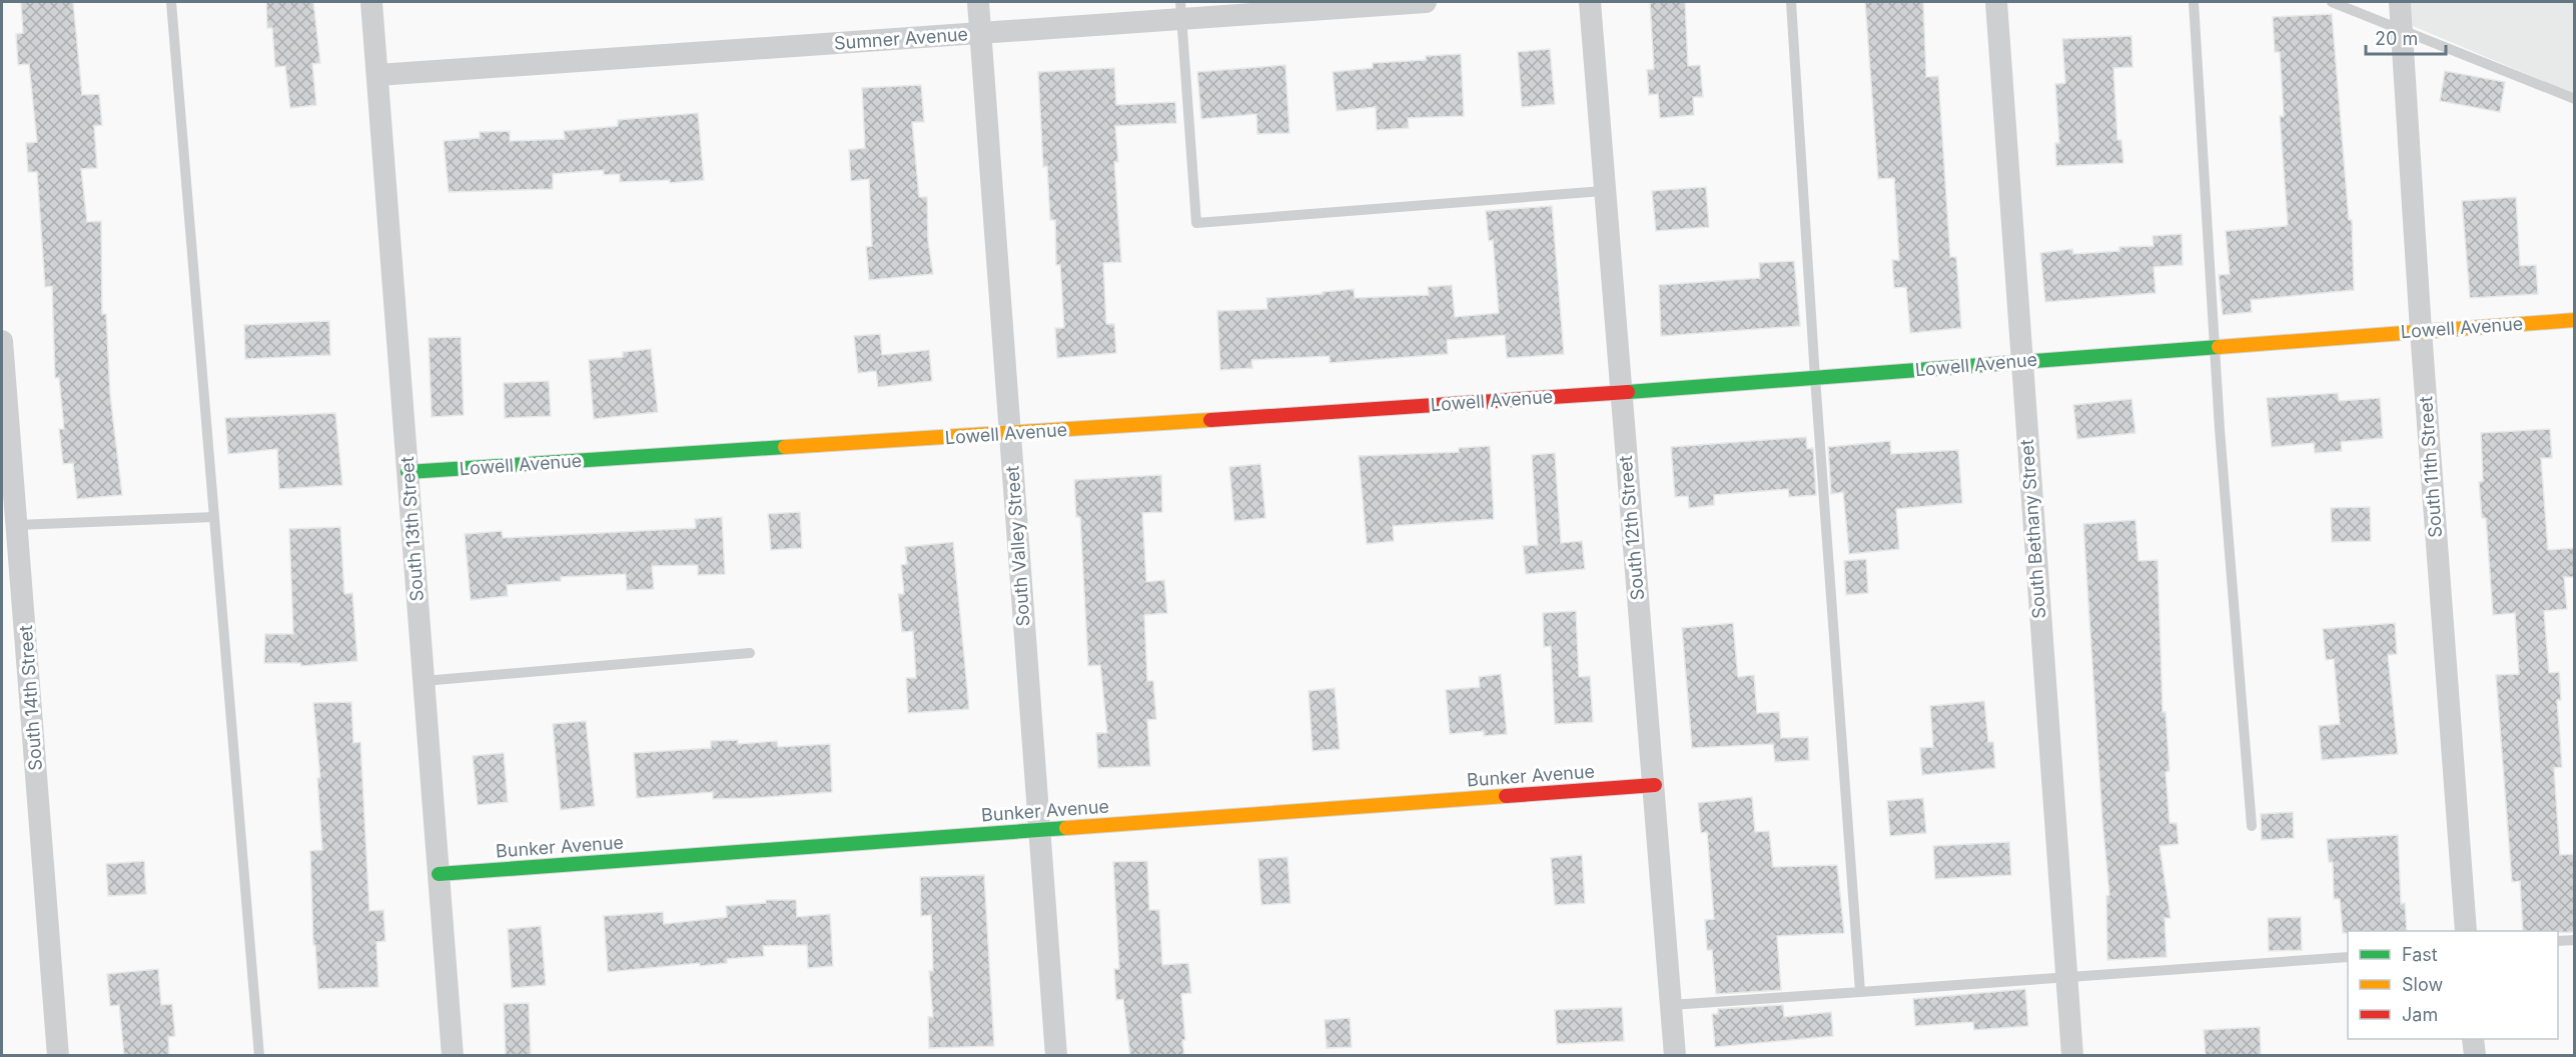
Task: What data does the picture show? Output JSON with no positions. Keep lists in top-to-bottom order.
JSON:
{
  "streets": {
    "street": [
      "Sumner Avenue",
      "Lowell Avenue",
      "South 11th Street",
      "South 12th Street",
      "South 13th Street",
      "South Bethany Street",
      "South Valley Street",
      "South 14th Street",
      "Bunker Avenue"
    ]
  },
  "crossings": [
    ["Sumner Avenue", "South 13th Street"],
    ["Sumner Avenue", "South Valley Street"],
    ["Lowell Avenue", "South 11th Street"],
    ["Lowell Avenue", "South 12th Street"],
    ["Lowell Avenue", "South 13th Street"],
    ["Lowell Avenue", "South Bethany Street"],
    ["Lowell Avenue", "South Valley Street"],
    ["South 12th Street", "Bunker Avenue"],
    ["South 13th Street", "Bunker Avenue"],
    ["South Valley Street", "Bunker Avenue"]
  ],
  "legend": ["Fast", "Slow", "Jam"],
  "scale_bar": "20 m"
}
